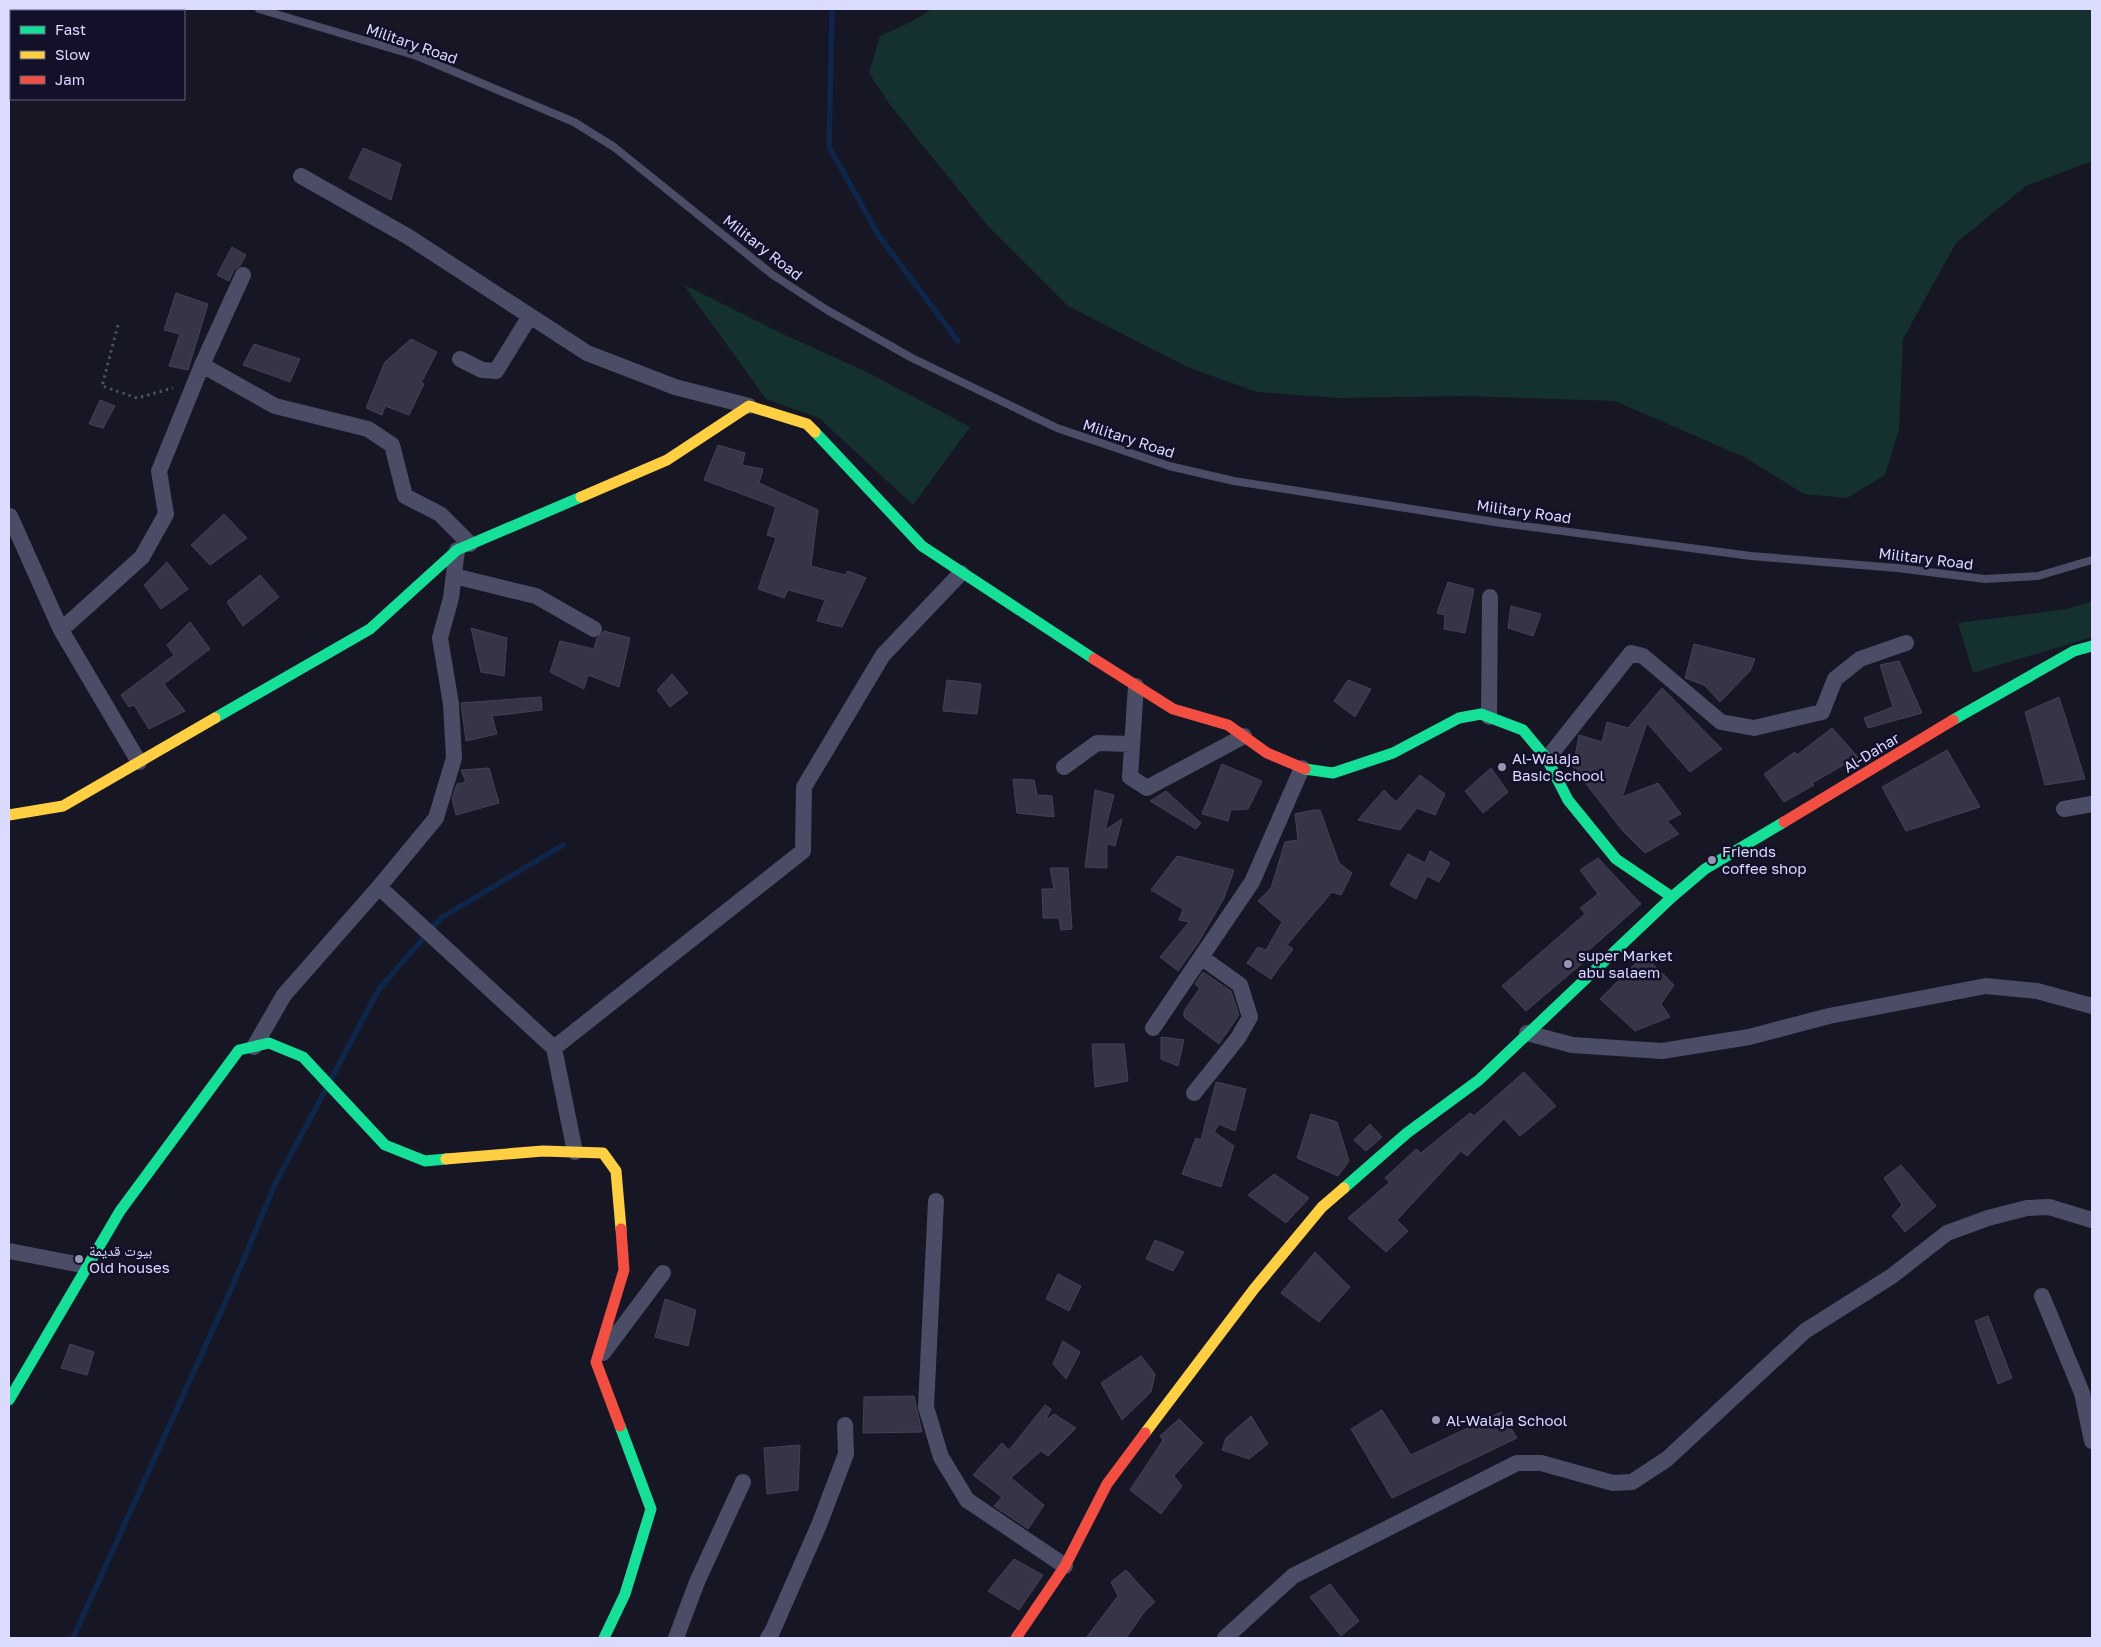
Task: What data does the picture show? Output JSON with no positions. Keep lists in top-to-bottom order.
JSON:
{
  "streets": {
    "street": ["Al-Dahar"],
    "lane": ["Military Road"]
  },
  "places": [
    "Al-Walaja Basic School",
    "Friends coffee shop",
    "super Market abu salaem",
    "بيوت قديمة Old houses",
    "Al-Walaja School"
  ],
  "legend": ["Fast", "Slow", "Jam"]
}
